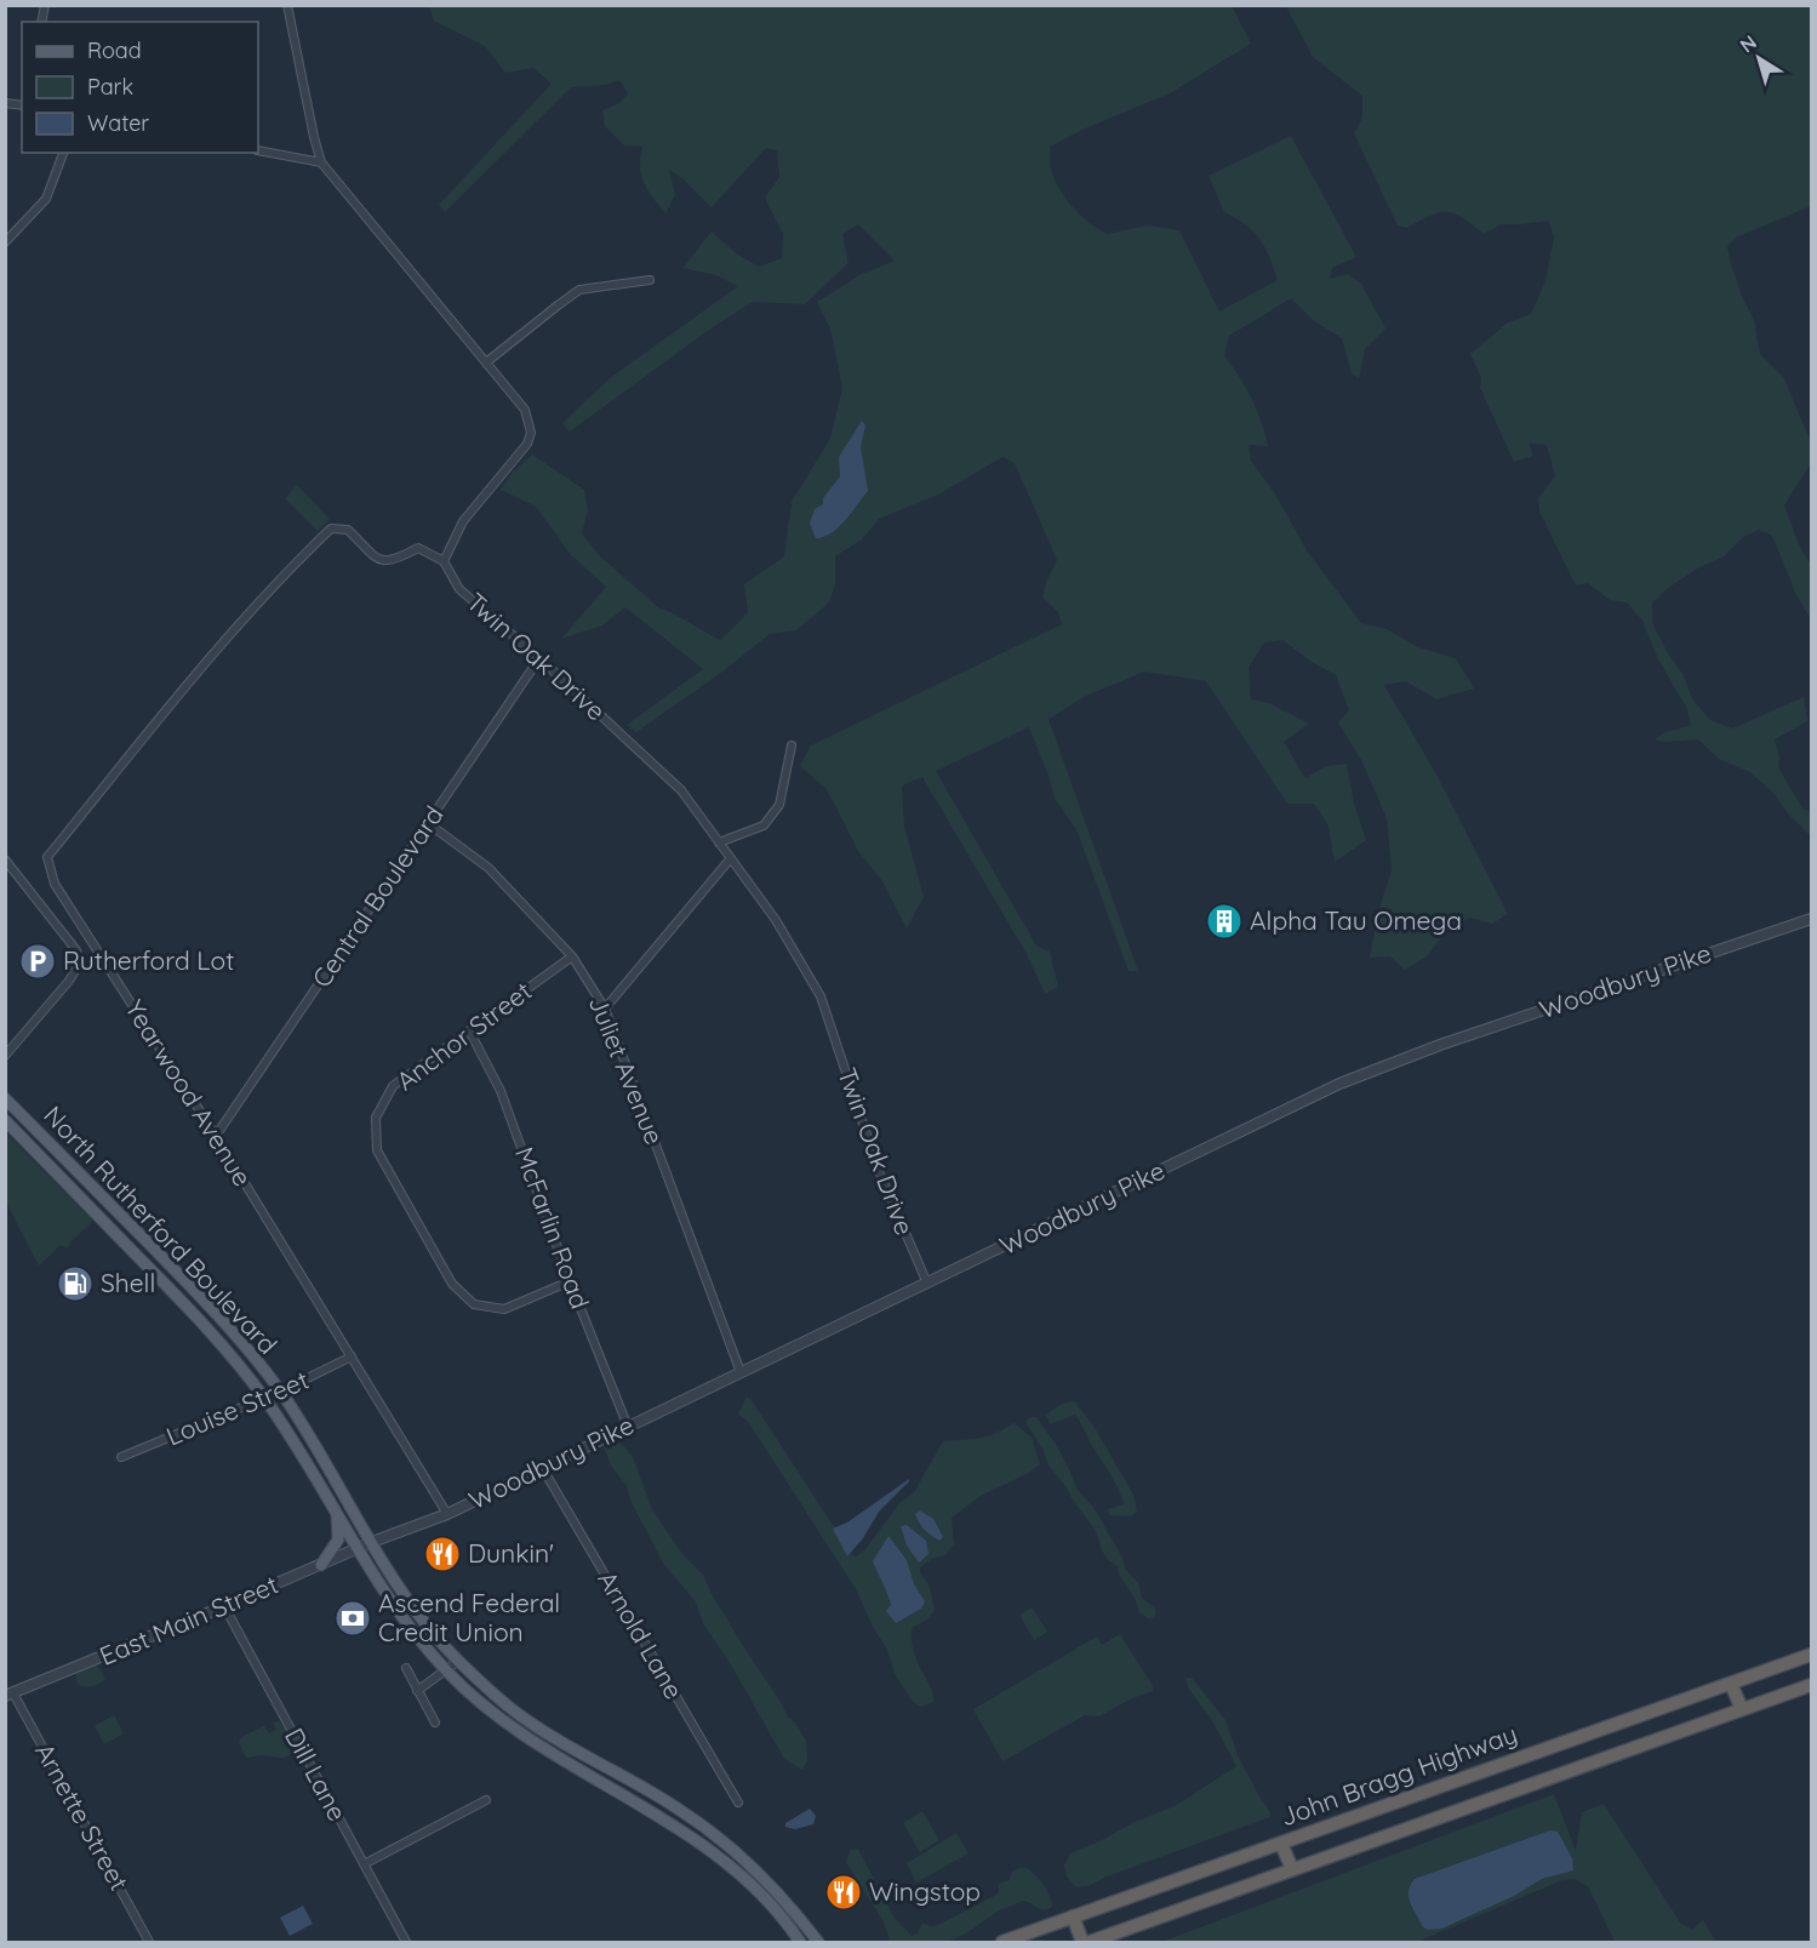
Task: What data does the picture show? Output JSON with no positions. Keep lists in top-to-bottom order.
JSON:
{
  "streets": {
    "highway": ["John Bragg Highway"],
    "main road": ["North Rutherford Boulevard"],
    "street": [
      "Twin Oak Drive",
      "Central Boulevard",
      "Woodbury Pike",
      "Anchor Street",
      "Juliet Avenue",
      "Yearwood Avenue",
      "McFarlin Road",
      "Louise Street",
      "East Main Street",
      "Arnold Lane",
      "Dill Lane",
      "Arnette Street"
    ]
  },
  "crossings": [
    ["Twin Oak Drive", "Central Boulevard"],
    ["Twin Oak Drive", "Woodbury Pike"],
    ["Twin Oak Drive", "Yearwood Avenue"],
    ["Central Boulevard", "Juliet Avenue"],
    ["Central Boulevard", "Yearwood Avenue"],
    ["Woodbury Pike", "Juliet Avenue"],
    ["Woodbury Pike", "Yearwood Avenue"],
    ["Woodbury Pike", "McFarlin Road"],
    ["Woodbury Pike", "North Rutherford Boulevard"],
    ["Woodbury Pike", "East Main Street"],
    ["Woodbury Pike", "Arnold Lane"],
    ["Anchor Street", "Juliet Avenue"],
    ["Anchor Street", "McFarlin Road"],
    ["Yearwood Avenue", "Louise Street"],
    ["North Rutherford Boulevard", "Louise Street"],
    ["North Rutherford Boulevard", "East Main Street"],
    ["East Main Street", "Dill Lane"],
    ["East Main Street", "Arnette Street"]
  ],
  "places": {
    "building": ["Alpha Tau Omega"],
    "parking": ["Rutherford Lot"],
    "fuel station": ["Shell"],
    "restaurant": ["Dunkin'", "Wingstop"],
    "bank": ["Ascend Federal Credit Union"]
  },
  "legend": ["Road", "Park", "Water"],
  "north": "top left"
}
